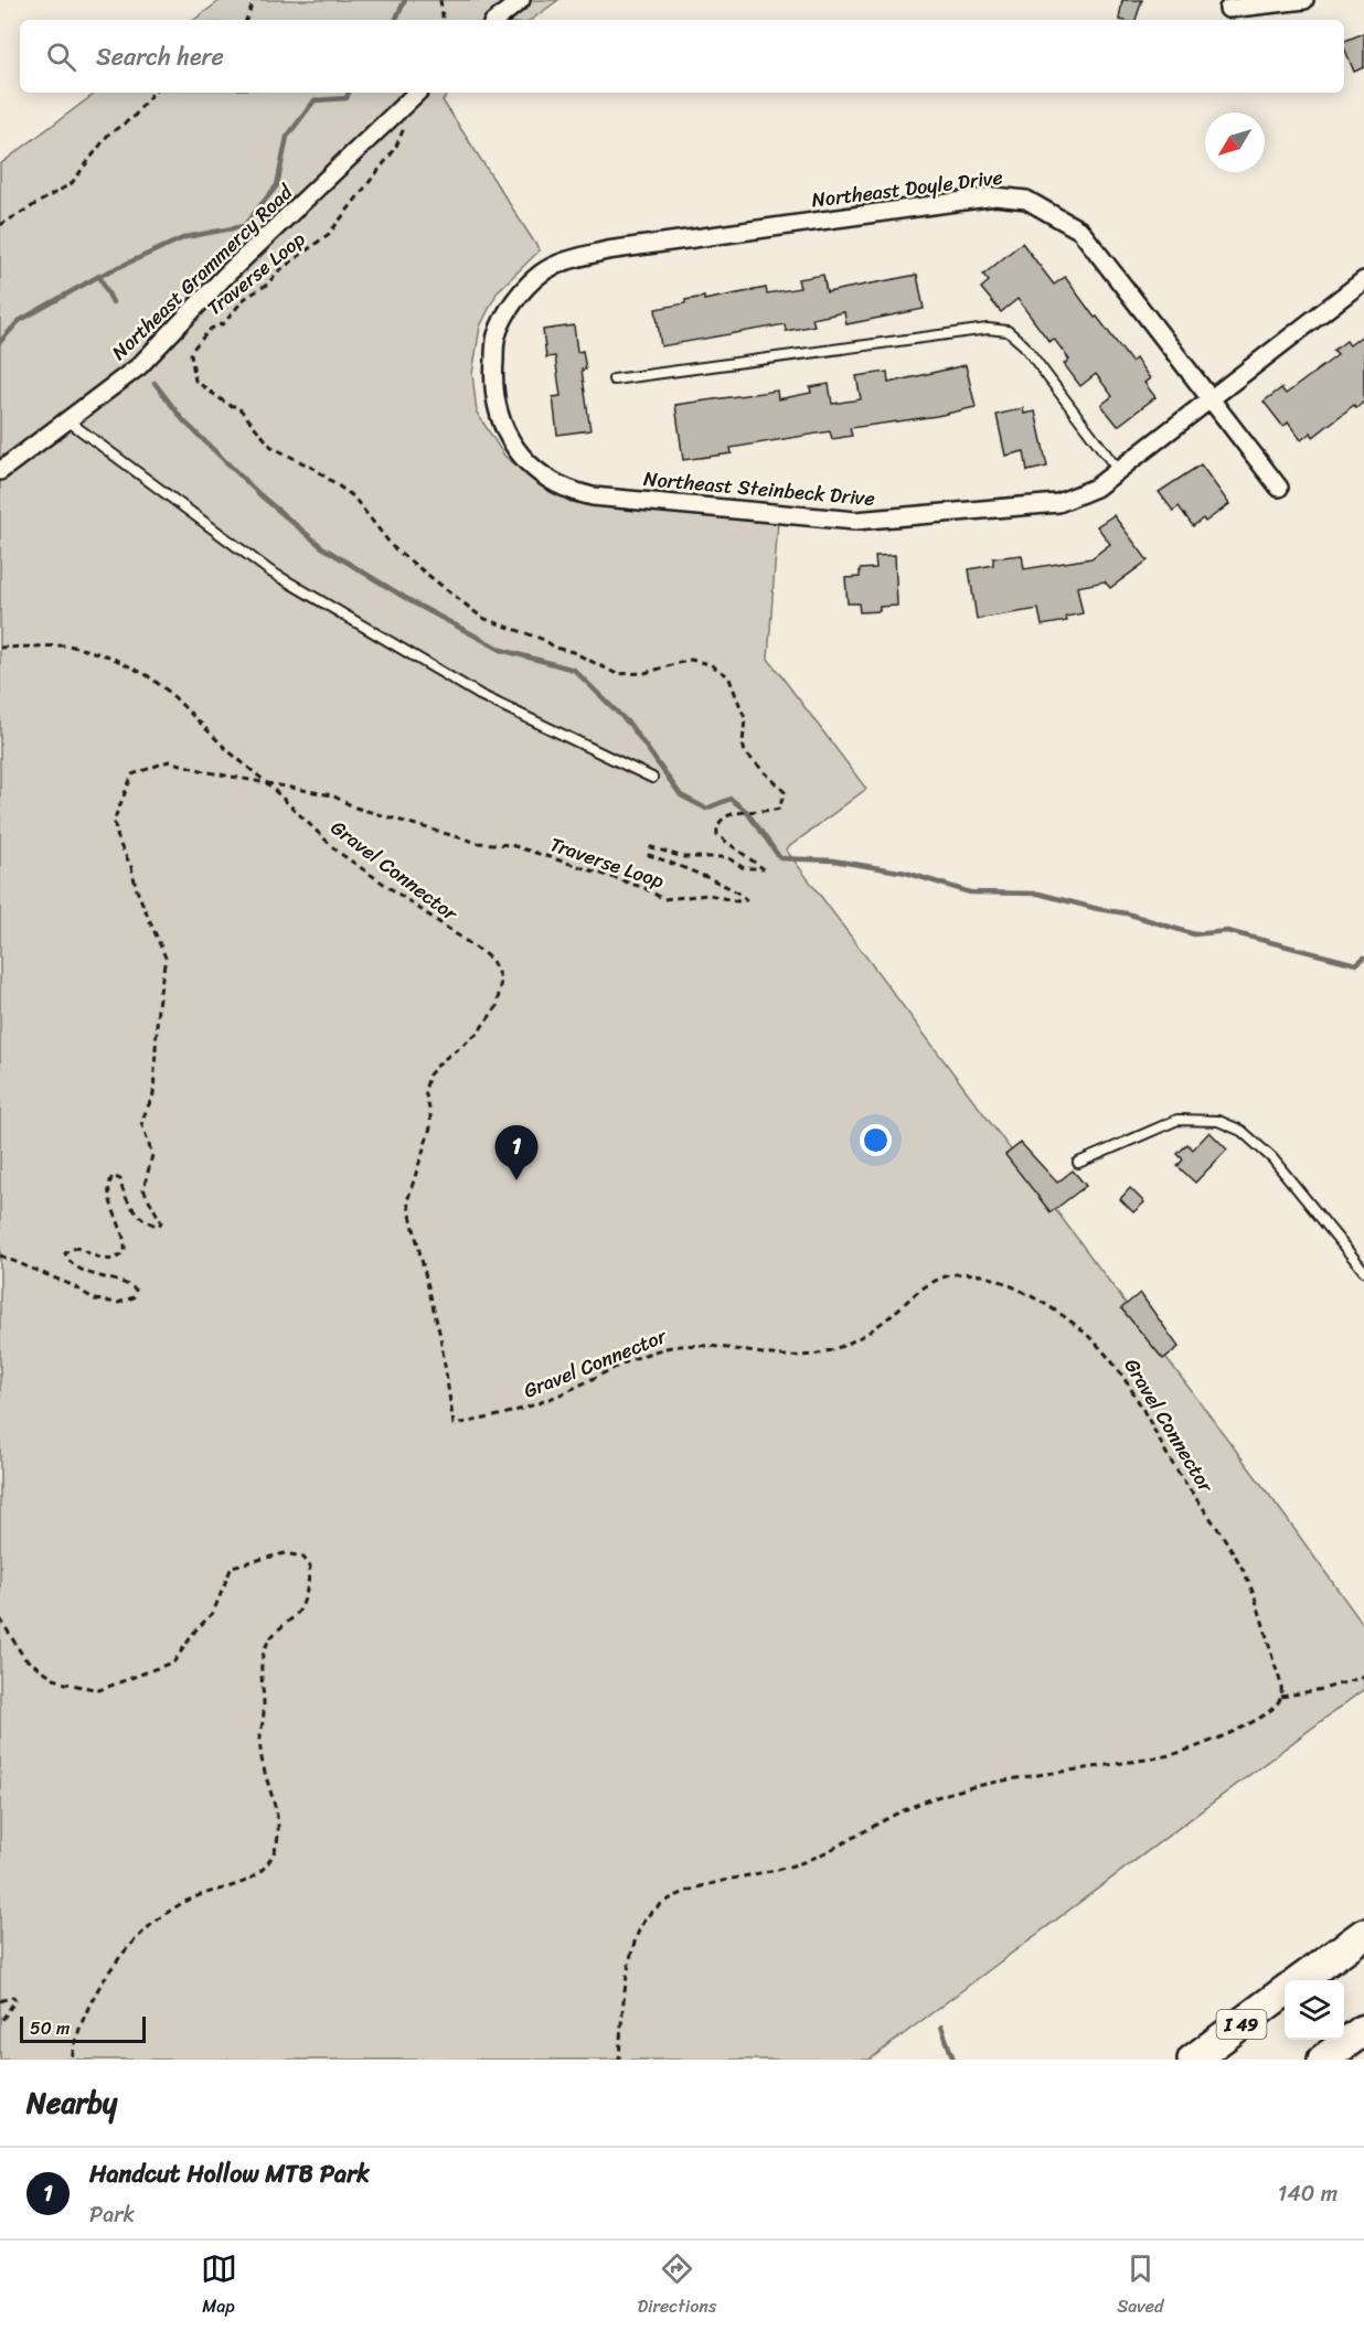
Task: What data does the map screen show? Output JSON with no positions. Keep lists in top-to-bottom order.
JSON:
{
  "streets": {
    "highway": ["I 49"],
    "street": ["Northeast Doyle Drive", "Northeast Grammercy Road", "Northeast Steinbeck Drive"],
    "path": ["Traverse Loop", "Gravel Connector"]
  },
  "crossings": [
    ["Northeast Doyle Drive", "Northeast Steinbeck Drive"],
    ["Northeast Grammercy Road", "Traverse Loop"],
    ["Traverse Loop", "Gravel Connector"]
  ],
  "scale_bar": "50 m",
  "north": "bottom left",
  "page": {
    "search": "Search here",
    "pins": "1",
    "scale": "50 m",
    "heading": "Nearby",
    "list": [
      {
        "mark": "1",
        "name": "Handcut Hollow MTB Park",
        "note": "Park",
        "value": "140 m"
      }
    ],
    "nav": ["Map", "Directions", "Saved"]
  }
}
